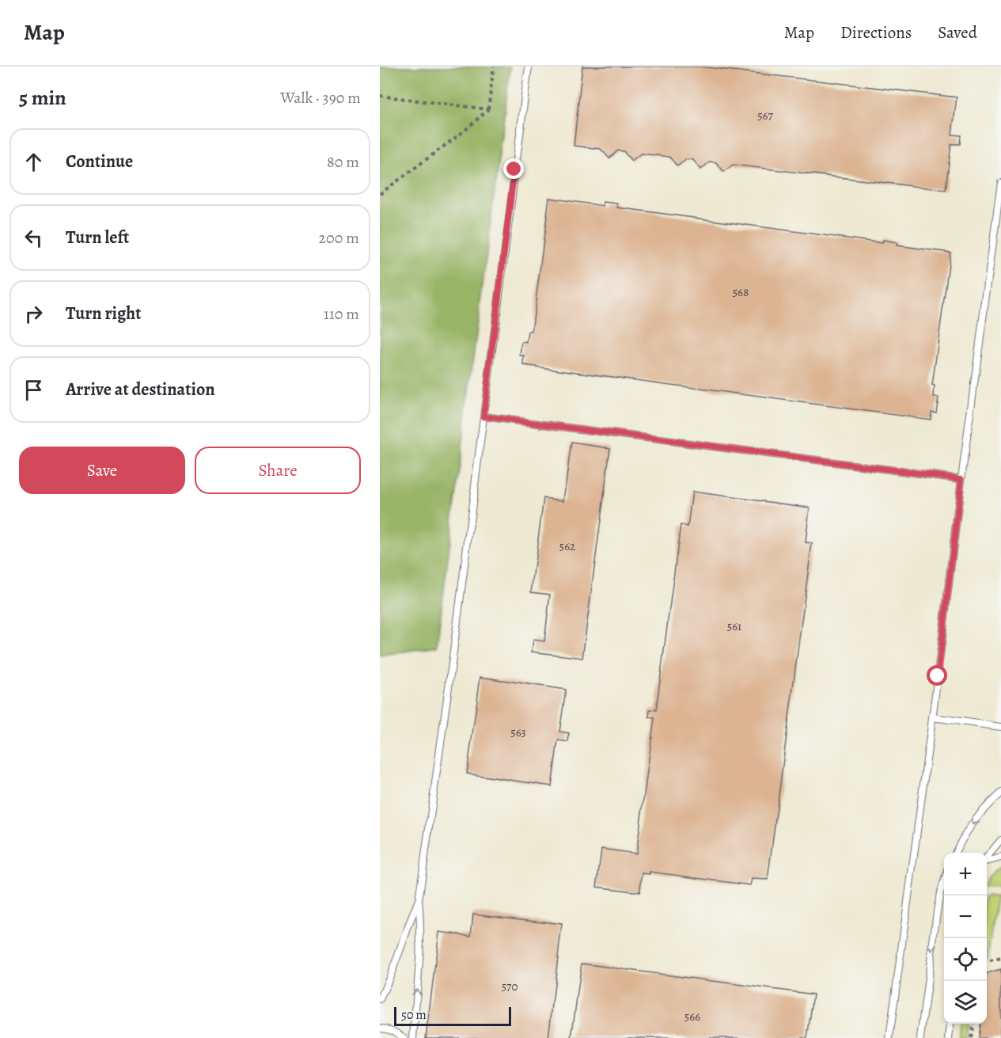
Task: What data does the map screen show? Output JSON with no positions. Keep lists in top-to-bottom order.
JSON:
{
  "house_numbers": [
    "567",
    "568",
    "562",
    "561",
    "563",
    "570",
    "566"
  ],
  "scale_bar": "50 m",
  "page": {
    "header": "Map",
    "nav": ["Map", "Directions", "Saved"],
    "heading": ["5 min", "Walk · 390 m"],
    "list": [
      ["Continue", "80 m"],
      ["Turn left", "200 m"],
      ["Turn right", "110 m"],
      "Arrive at destination"
    ],
    "buttons": ["Save", "Share"],
    "map_buttons": ["+", "−"],
    "scale": "50 m"
  }
}
